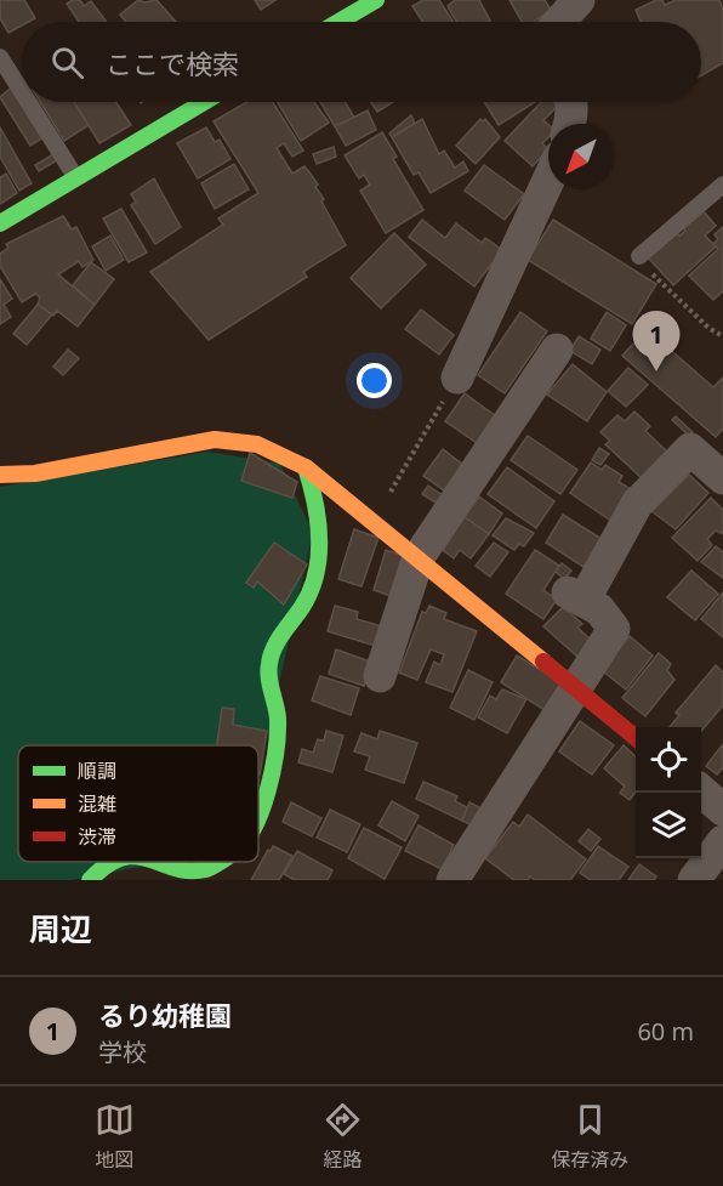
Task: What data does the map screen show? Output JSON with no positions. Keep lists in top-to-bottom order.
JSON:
{
  "legend": ["順調", "混雑", "渋滞"],
  "north": "bottom left",
  "page": {
    "search": "ここで検索",
    "pins": "1",
    "heading": "周辺",
    "list": [
      {
        "mark": "1",
        "name": "るり幼稚園",
        "note": "学校",
        "value": "60 m"
      }
    ],
    "nav": ["地図", "経路", "保存済み"]
  }
}
